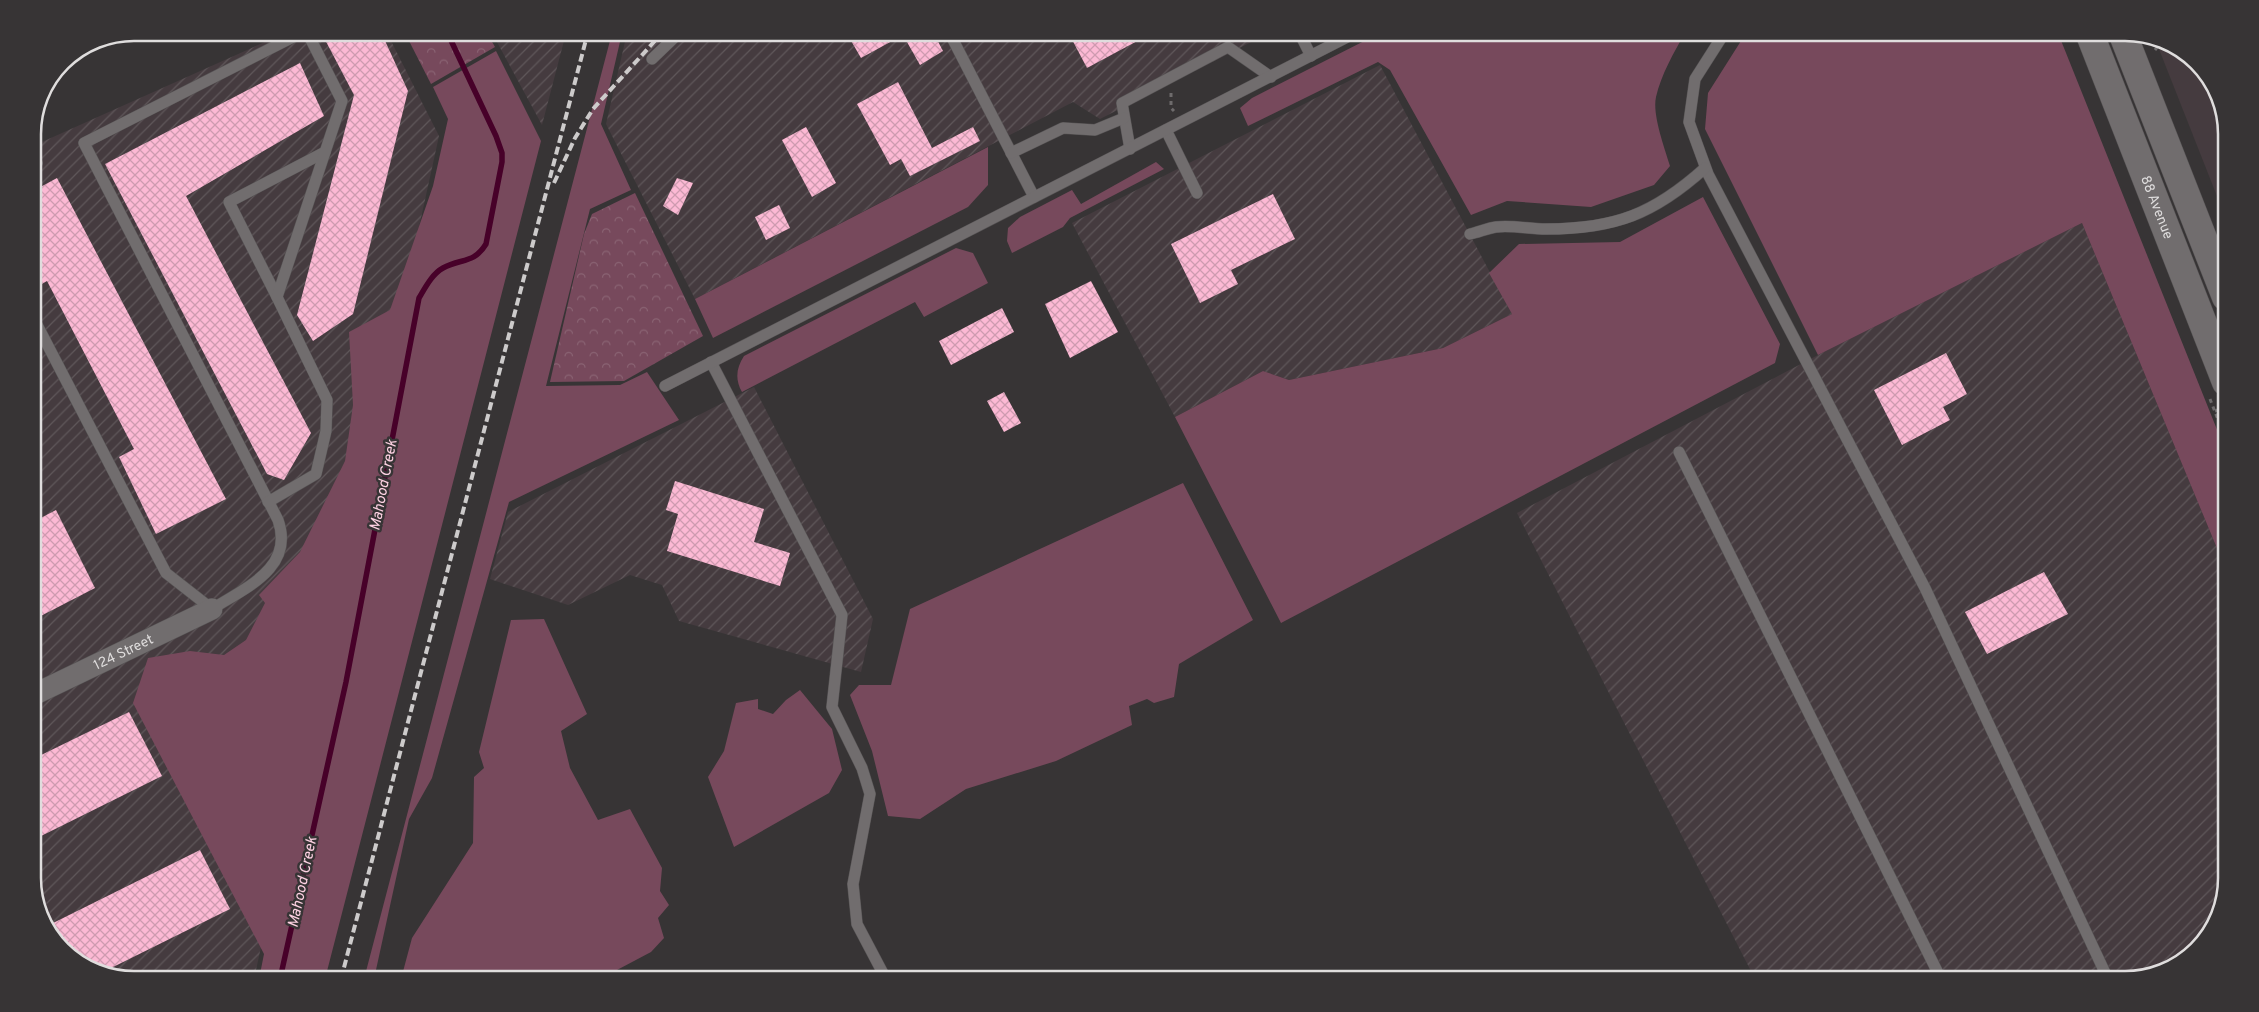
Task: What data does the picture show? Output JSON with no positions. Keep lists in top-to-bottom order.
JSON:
{
  "streets": {
    "main road": ["88 Avenue"],
    "street": ["124 Street"]
  },
  "water": ["Mahood Creek"]
}
